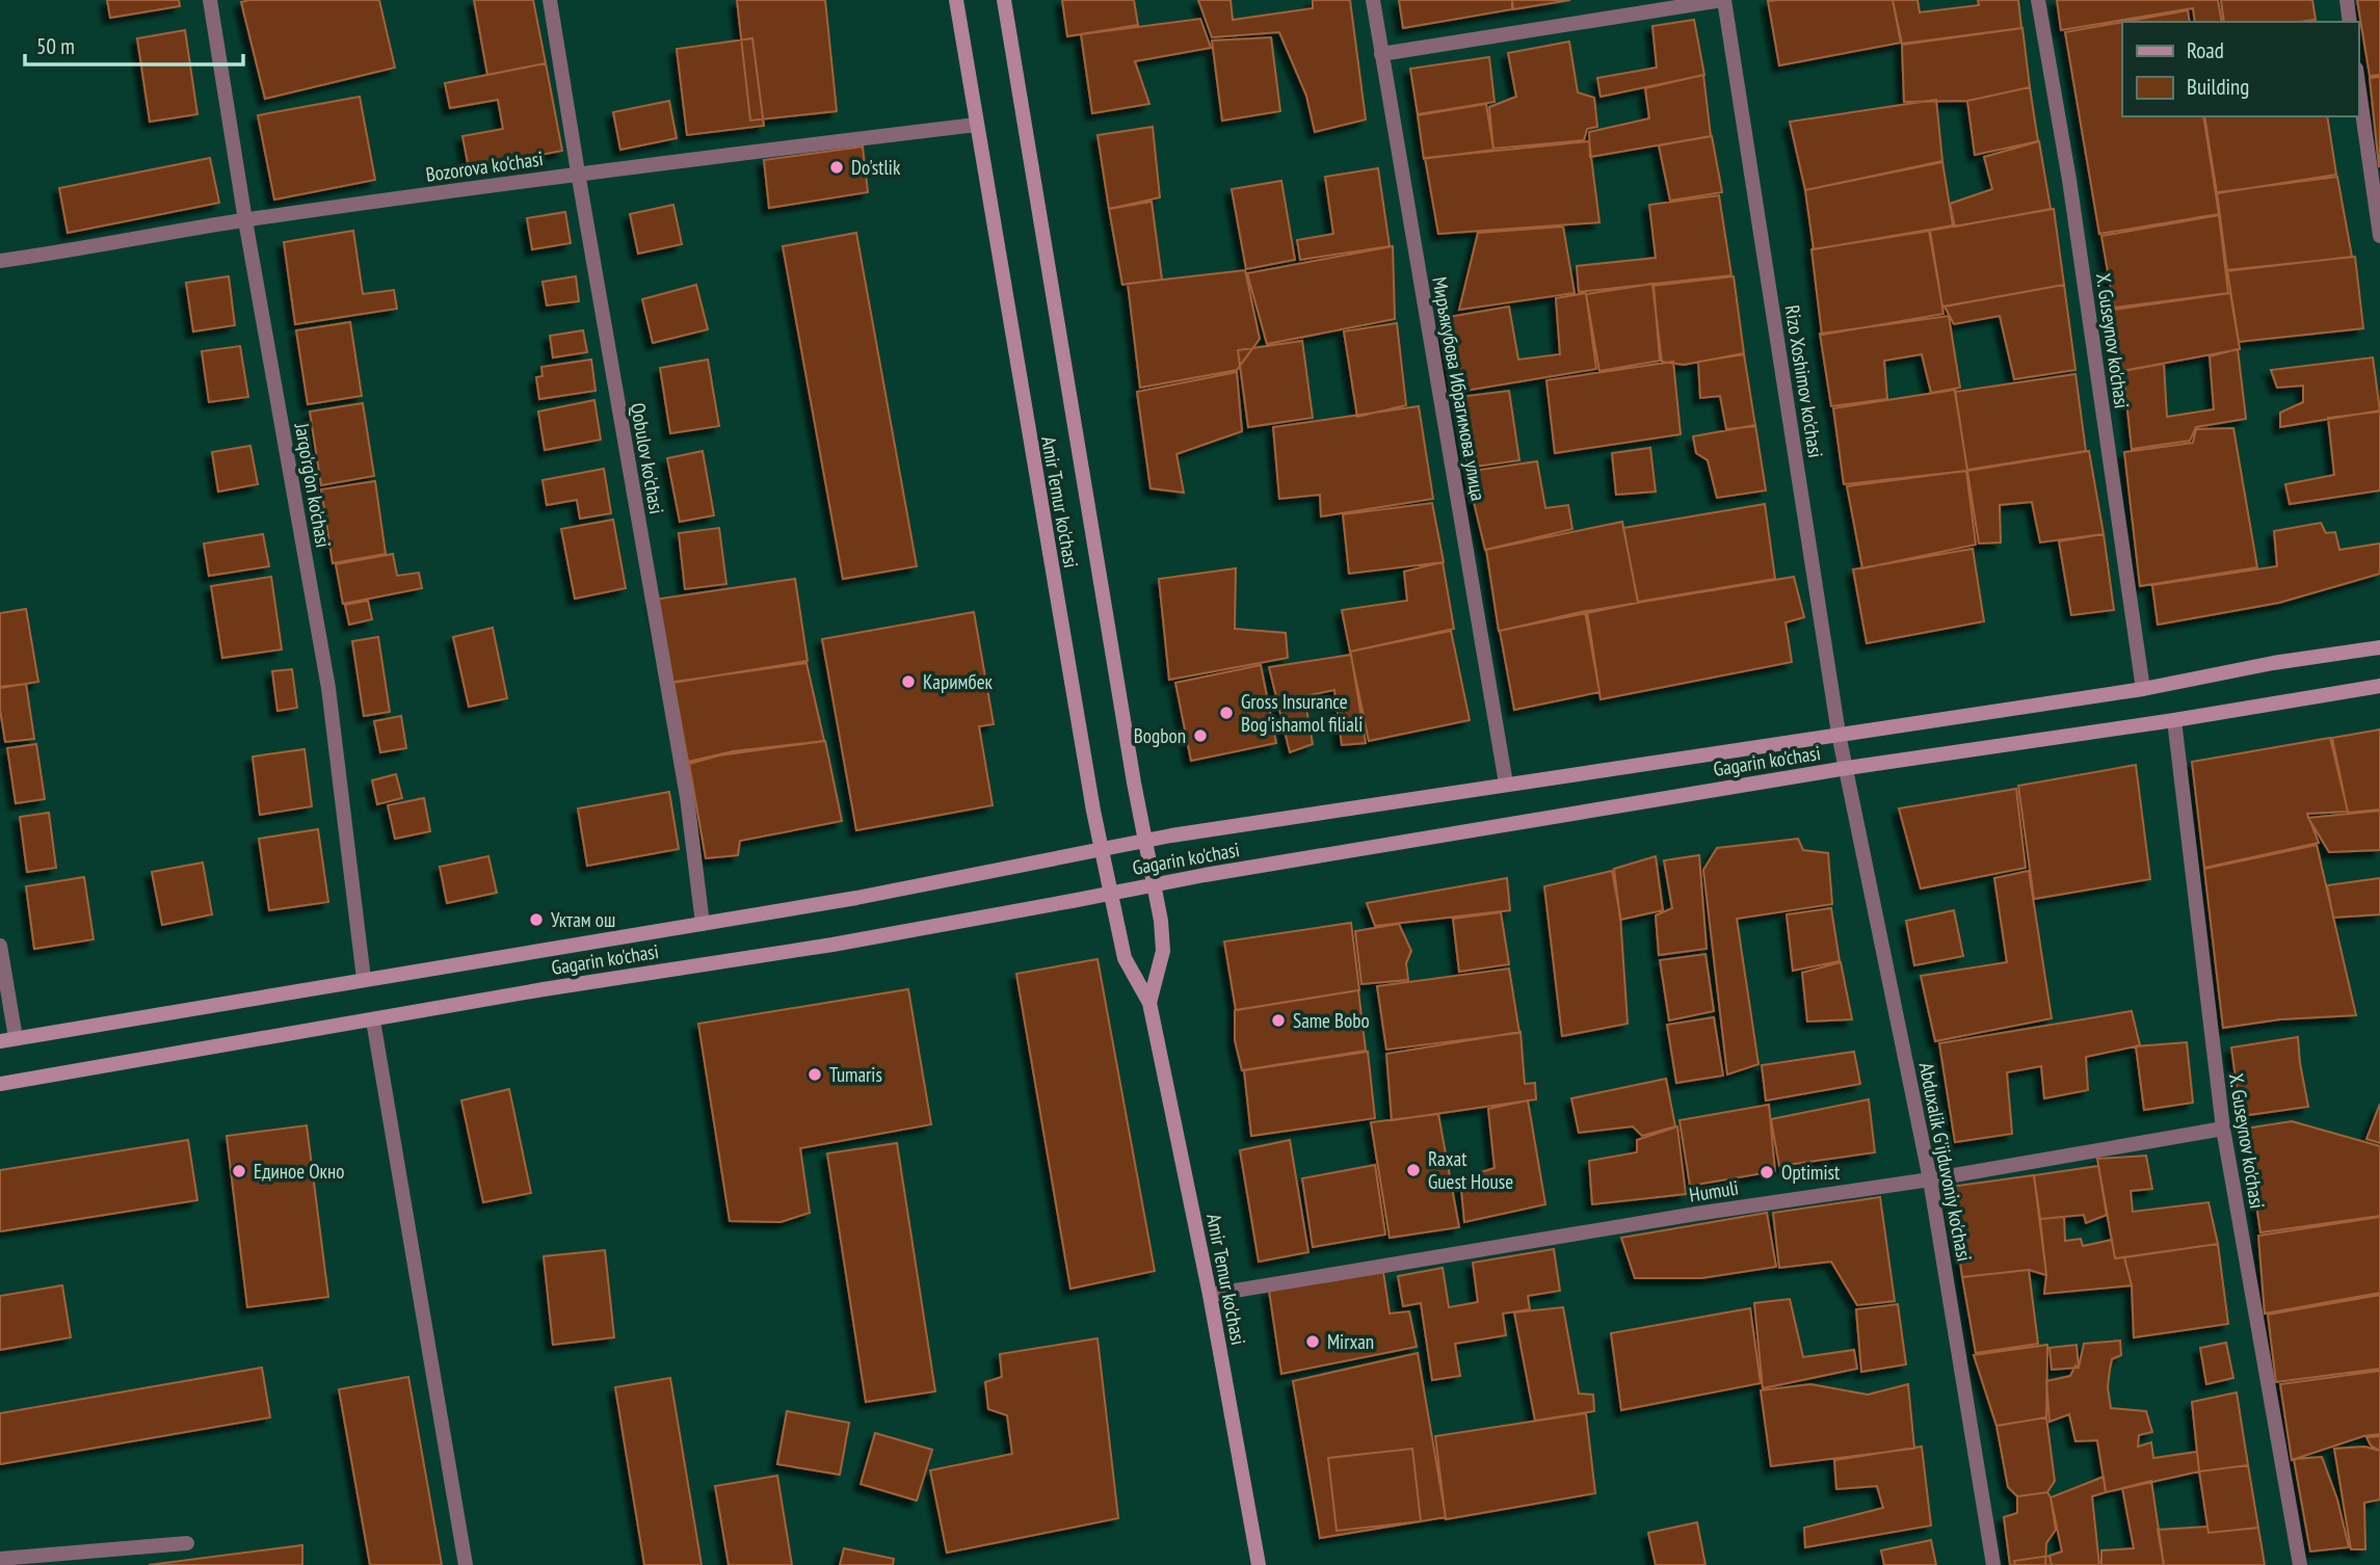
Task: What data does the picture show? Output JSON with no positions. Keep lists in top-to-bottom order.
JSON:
{
  "streets": {
    "main road": ["Amir Temur ko'chasi", "Gagarin ko'chasi"],
    "street": [
      "Bozorova ko'chasi",
      "X. Guseynov ko'chasi",
      "Rizo Xoshimov ko'chasi",
      "Миръякубова Ибрагимова улица",
      "Qobulov ko'chasi",
      "Jarqo'rg'on ko'chasi",
      "Abduxalik G'ijduvoniy ko'chasi",
      "Humuli"
    ]
  },
  "crossings": [
    ["Bozorova ko'chasi", "Qobulov ko'chasi"],
    ["Bozorova ko'chasi", "Jarqo'rg'on ko'chasi"],
    ["Bozorova ko'chasi", "Amir Temur ko'chasi"],
    ["X. Guseynov ko'chasi", "Gagarin ko'chasi"],
    ["X. Guseynov ko'chasi", "Humuli"],
    ["Rizo Xoshimov ko'chasi", "Gagarin ko'chasi"],
    ["Rizo Xoshimov ko'chasi", "Abduxalik G'ijduvoniy ko'chasi"],
    ["Миръякубова Ибрагимова улица", "Gagarin ko'chasi"],
    ["Qobulov ko'chasi", "Gagarin ko'chasi"],
    ["Jarqo'rg'on ko'chasi", "Gagarin ko'chasi"],
    ["Amir Temur ko'chasi", "Gagarin ko'chasi"],
    ["Amir Temur ko'chasi", "Humuli"],
    ["Gagarin ko'chasi", "Abduxalik G'ijduvoniy ko'chasi"],
    ["Abduxalik G'ijduvoniy ko'chasi", "Humuli"]
  ],
  "places": [
    "Do'stlik",
    "Каримбек",
    "Gross Insurance Bog'ishamol filiali",
    "Bogbon",
    "Уктам ош",
    "Same Bobo",
    "Tumaris",
    "Raxat Guest House",
    "Единое Окно",
    "Optimist",
    "Mirxan"
  ],
  "legend": ["Road", "Building"],
  "scale_bar": "50 m"
}
